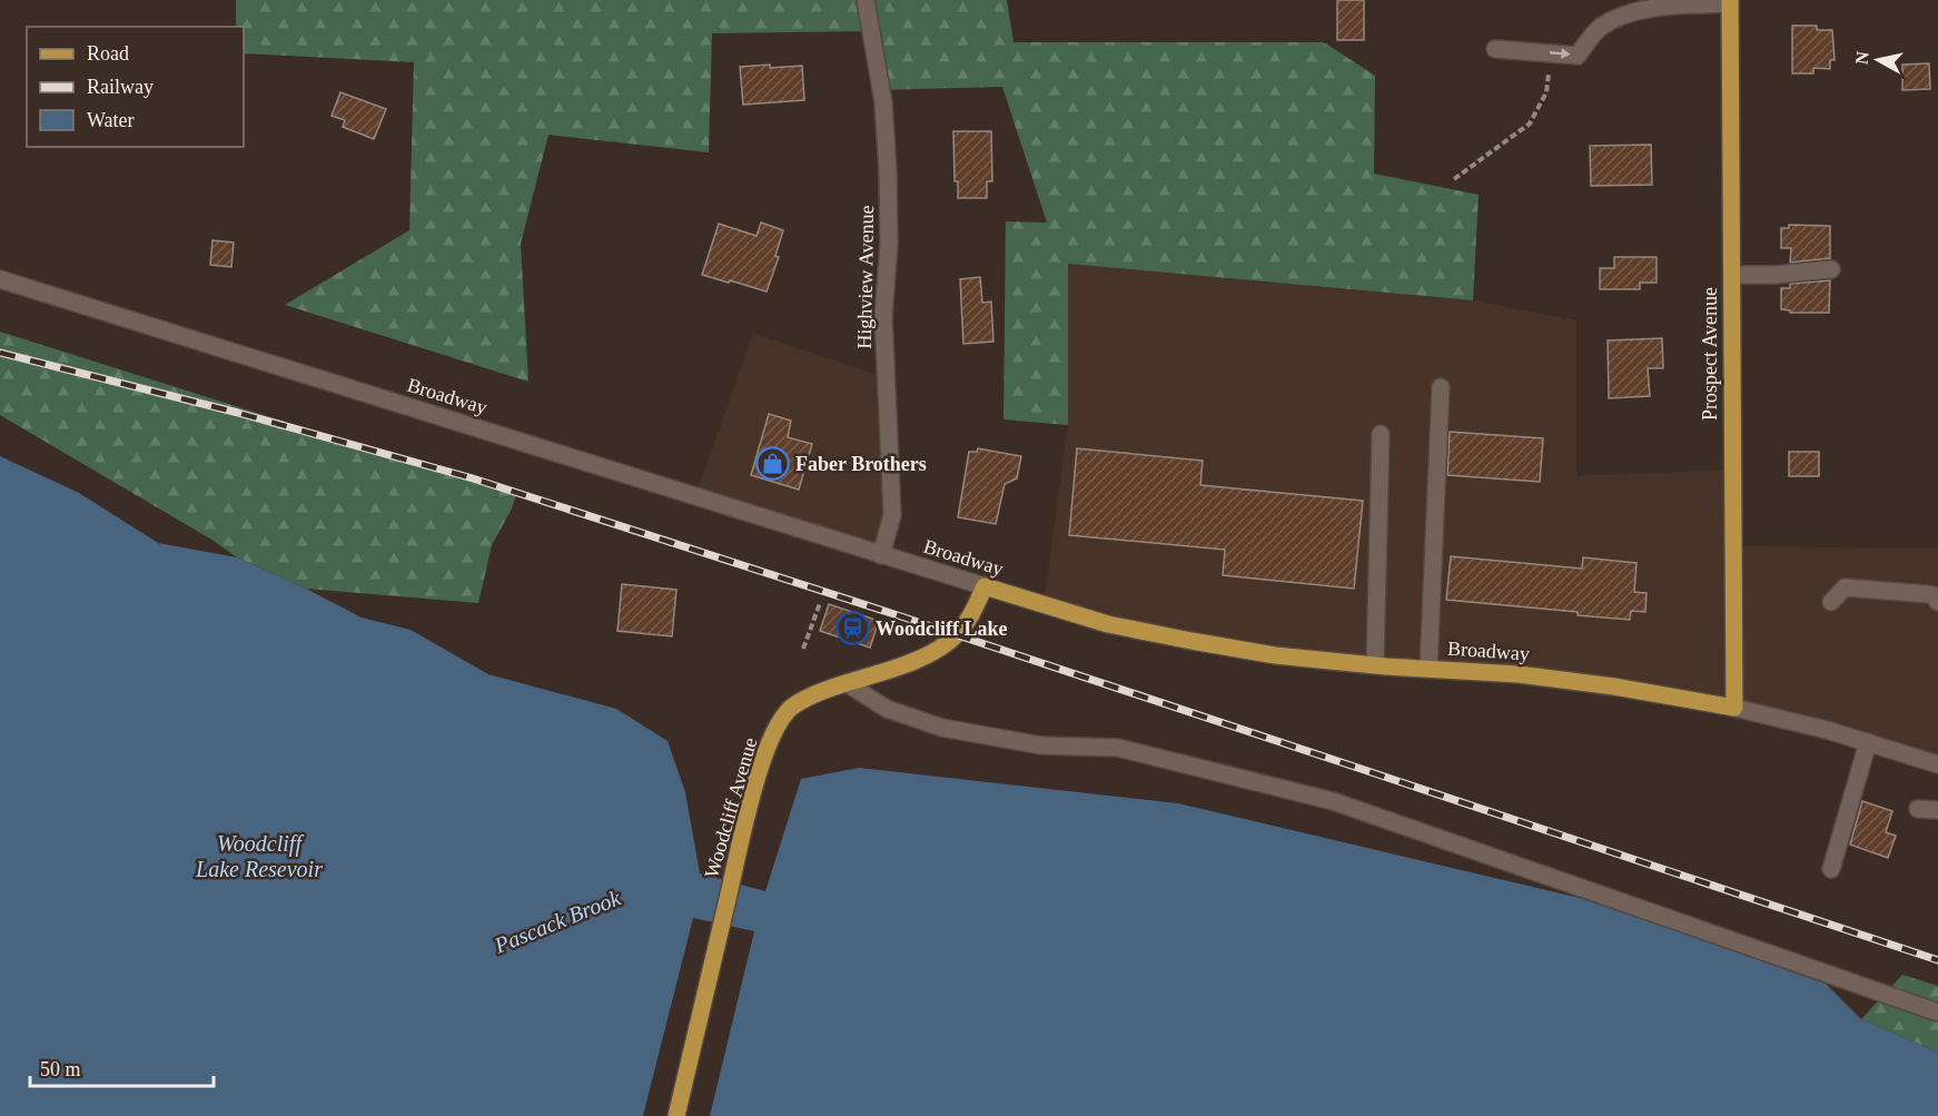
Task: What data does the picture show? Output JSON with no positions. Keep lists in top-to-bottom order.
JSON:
{
  "streets": {
    "main road": ["Prospect Avenue", "Broadway", "Woodcliff Avenue"],
    "street": ["Highview Avenue"]
  },
  "crossings": [
    ["Highview Avenue", "Broadway"],
    ["Prospect Avenue", "Broadway"],
    ["Broadway", "Woodcliff Avenue"]
  ],
  "water": ["Woodcliff Lake Resevoir", "Pascack Brook"],
  "places": {
    "shop": ["Faber Brothers"],
    "station": ["Woodcliff Lake"]
  },
  "legend": ["Road", "Railway", "Water"],
  "scale_bar": "50 m",
  "north": "left"
}
